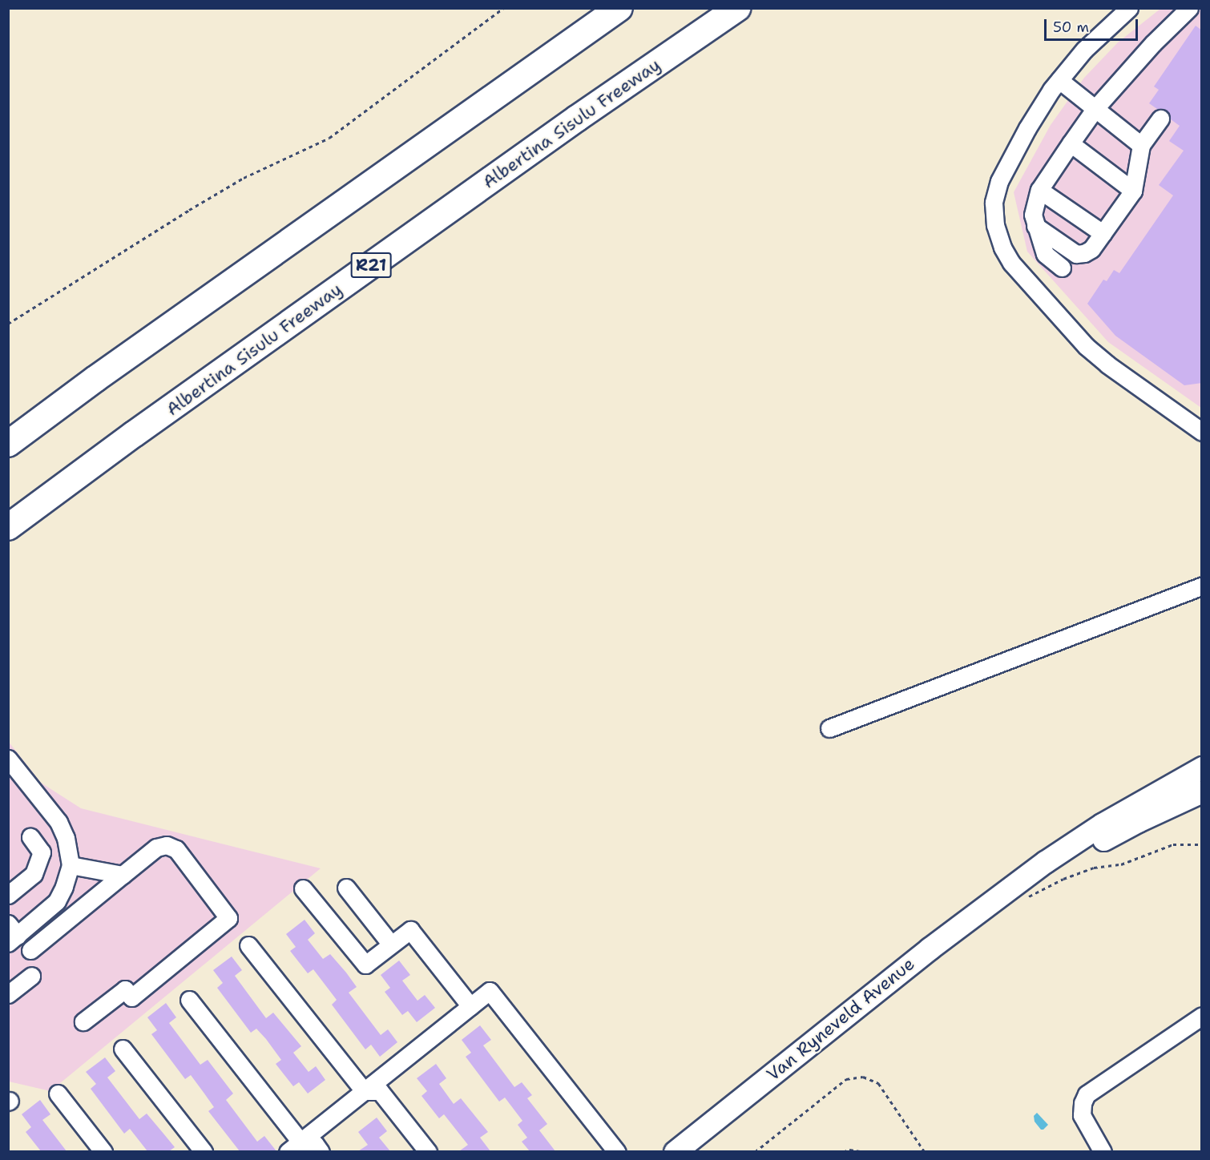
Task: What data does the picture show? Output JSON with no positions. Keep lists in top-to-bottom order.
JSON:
{
  "streets": {
    "highway": ["Albertina Sisulu Freeway", "R21"],
    "main road": ["Van Ryneveld Avenue"]
  },
  "scale_bar": "50 m"
}
